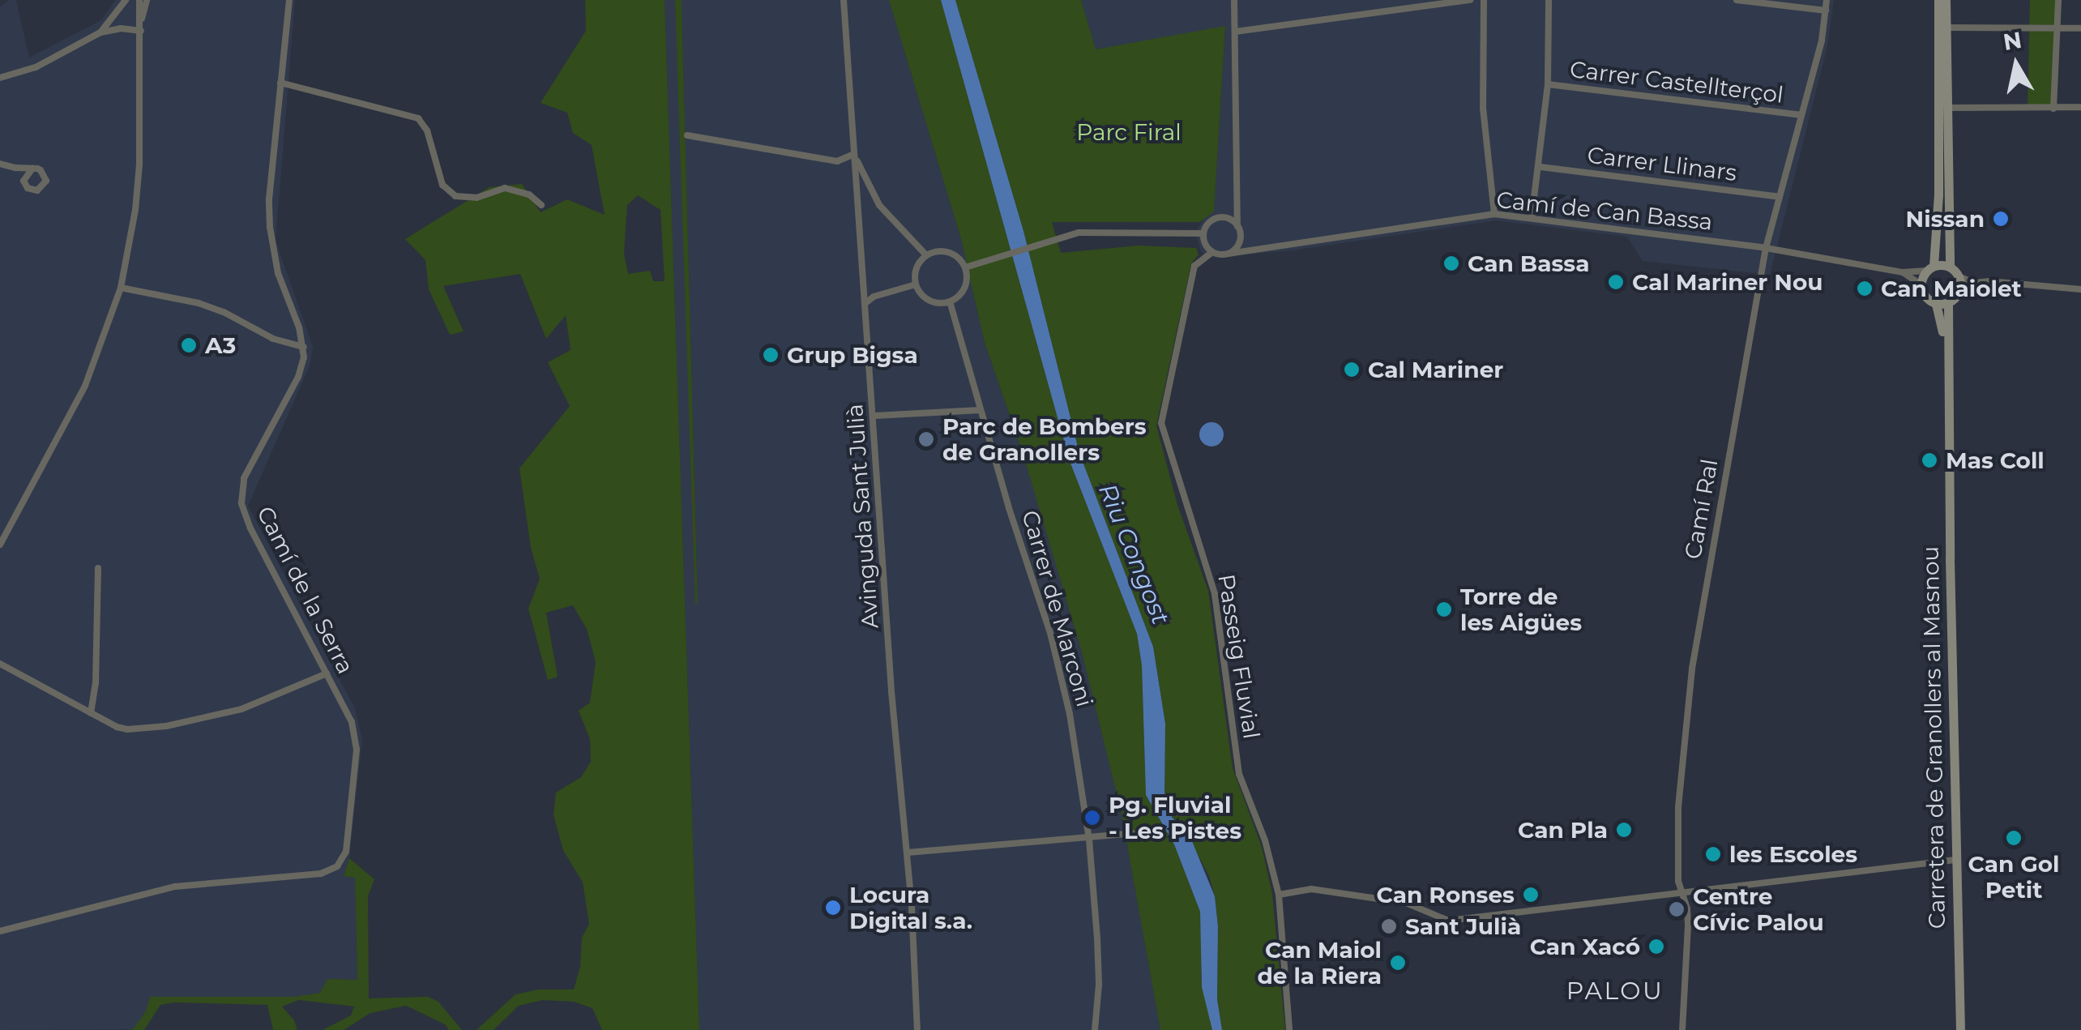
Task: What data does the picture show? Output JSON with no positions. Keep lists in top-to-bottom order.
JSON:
{
  "streets": {
    "main road": ["Carretera de Granollers al Masnou"],
    "street": [
      "Carrer Castellterçol",
      "Carrer Llinars",
      "Camí de Can Bassa",
      "Camí Ral",
      "Avinguda Sant Julià",
      "Camí de la Serra",
      "Carrer de Marconi",
      "Passeig Fluvial"
    ]
  },
  "crossings": [
    ["Carrer Castellterçol", "Camí Ral"],
    ["Carrer Llinars", "Camí Ral"],
    ["Camí de Can Bassa", "Camí Ral"],
    ["Camí de Can Bassa", "Passeig Fluvial"],
    ["Camí de Can Bassa", "Carretera de Granollers al Masnou"]
  ],
  "districts": ["PALOU"],
  "water": ["Riu Congost"],
  "parks": ["Parc Firal"],
  "places": [
    "Nissan",
    "Can Bassa",
    "Cal Mariner Nou",
    "Can Maiolet",
    "A3",
    "Grup Bigsa",
    "Cal Mariner",
    "Parc de Bombers de Granollers",
    "Mas Coll",
    "Torre de les Aigües",
    "Pg. Fluvial - Les Pistes",
    "Can Pla",
    "Can Gol Petit",
    "les Escoles",
    "Can Ronses",
    "Locura Digital s.a.",
    "Centre Cívic Palou",
    "Sant Julià",
    "Can Xacó",
    "Can Maiol de la Riera"
  ],
  "north": "top"
}
